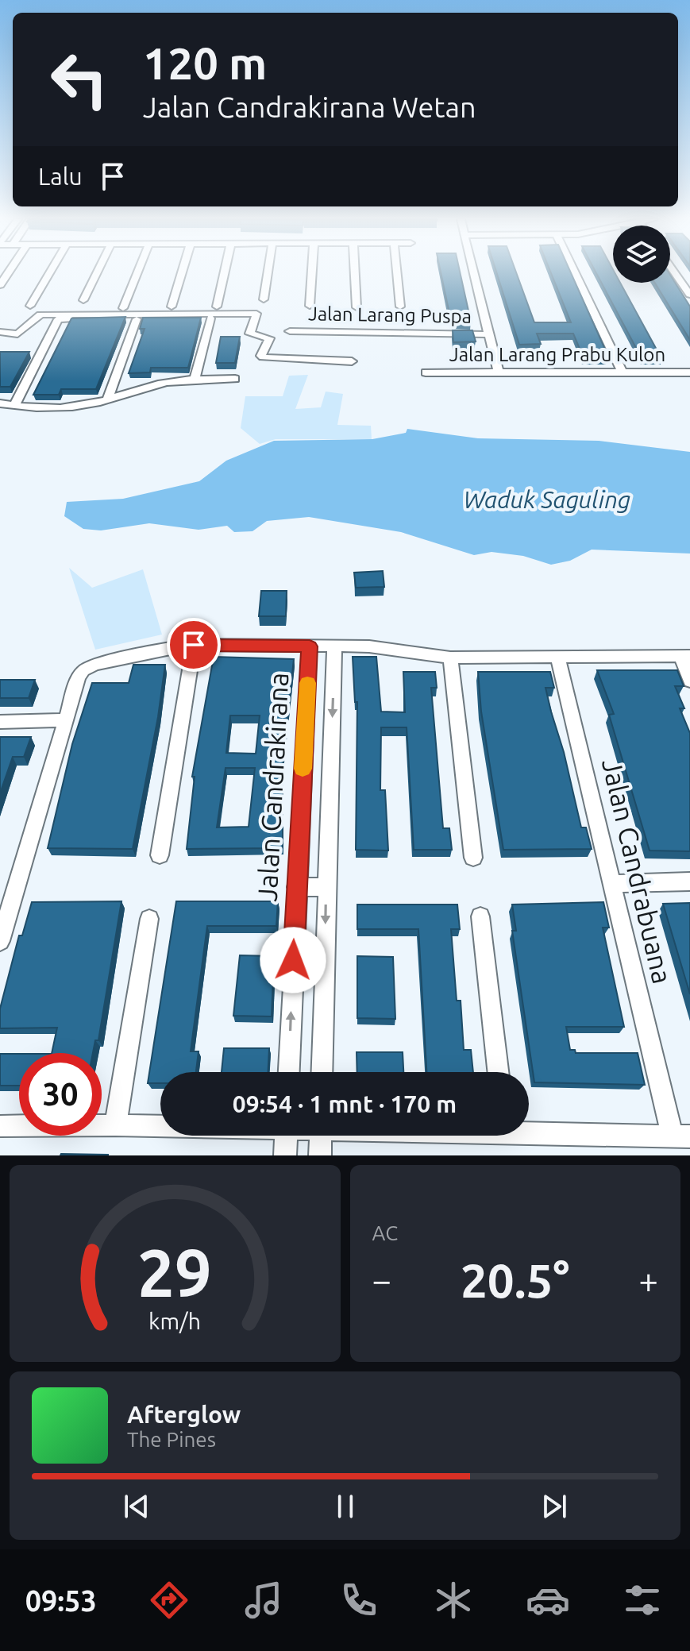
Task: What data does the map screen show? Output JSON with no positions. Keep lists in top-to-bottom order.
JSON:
{
  "streets": {
    "street": [
      "Jalan Larang Puspa",
      "Jalan Larang Prabu Kulon",
      "Jalan Candrakirana",
      "Jalan Candrabuana"
    ]
  },
  "water": ["Waduk Saguling"],
  "page": {
    "turn": ["120 m", "Jalan Candrakirana Wetan"],
    "then": "Lalu",
    "limit": "30",
    "trip": "09:54 · 1 mnt · 170 m",
    "tile": "AC",
    "heat": ["−", "20.5°", "+"],
    "song": ["Afterglow", "The Pines"],
    "tabs": "09:53",
    "gauge": ["29", "km/h"]
  }
}
